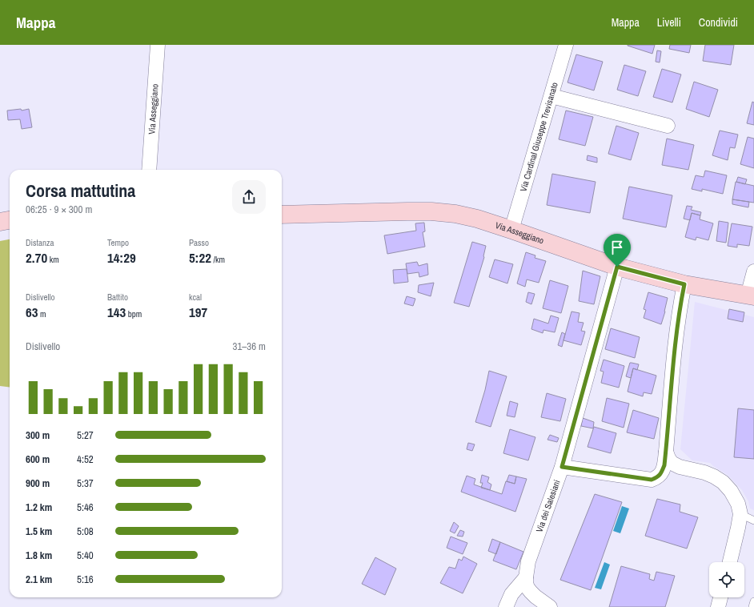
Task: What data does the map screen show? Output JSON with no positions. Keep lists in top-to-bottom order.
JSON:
{
  "streets": {
    "street": ["Via Asseggiano", "Via Cardinal Giuseppe Trevisanato", "Via dei Salesiani"]
  },
  "crossings": [
    ["Via Asseggiano", "Via Cardinal Giuseppe Trevisanato"],
    ["Via Asseggiano", "Via dei Salesiani"]
  ],
  "page": {
    "header": "Mappa",
    "nav": ["Mappa", "Livelli", "Condividi"],
    "heading": ["Corsa mattutina", "06:25 · 9 × 300 m"],
    "stats": [
      ["Distanza", "2.70 km"],
      ["Tempo", "14:29"],
      ["Passo", "5:22 /km"],
      ["Dislivello", "63 m"],
      ["Battito", "143 bpm"],
      ["kcal", "197"]
    ],
    "chart": ["Dislivello", "31–36 m"],
    "list": [
      {
        "name": "300 m",
        "note": "5:27"
      },
      {
        "name": "600 m",
        "note": "4:52"
      },
      {
        "name": "900 m",
        "note": "5:37"
      },
      {
        "name": "1.2 km",
        "note": "5:46"
      },
      {
        "name": "1.5 km",
        "note": "5:08"
      },
      {
        "name": "1.8 km",
        "note": "5:40"
      },
      {
        "name": "2.1 km",
        "note": "5:16"
      }
    ]
  }
}
